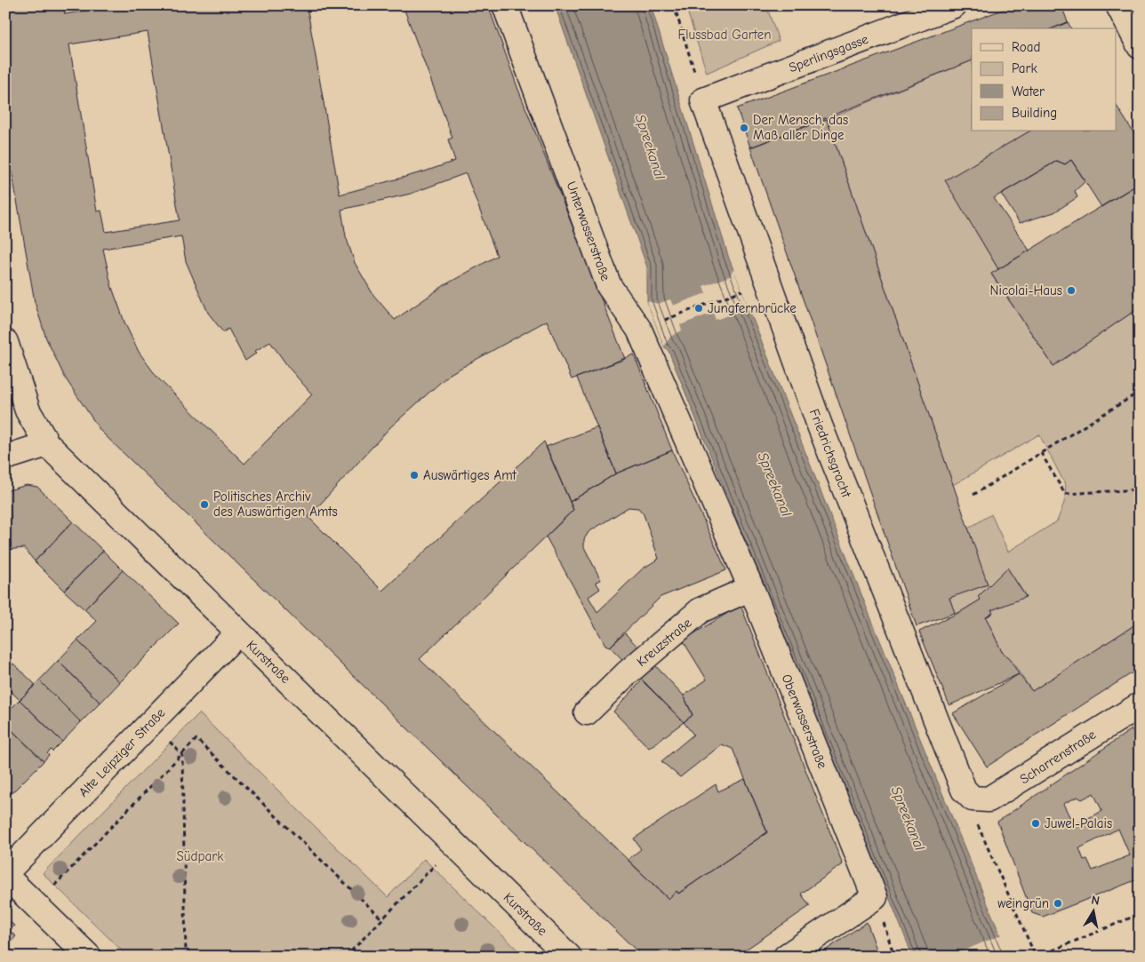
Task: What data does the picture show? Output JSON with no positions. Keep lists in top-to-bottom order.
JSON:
{
  "streets": {
    "street": [
      "Sperlingsgasse",
      "Unterwasserstraße",
      "Friedrichsgracht",
      "Kreuzstraße",
      "Kurstraße",
      "Oberwasserstraße",
      "Alte Leipziger Straße",
      "Scharrenstraße"
    ]
  },
  "crossings": [
    ["Sperlingsgasse", "Friedrichsgracht"],
    ["Unterwasserstraße", "Oberwasserstraße"],
    ["Friedrichsgracht", "Scharrenstraße"],
    ["Kreuzstraße", "Oberwasserstraße"],
    ["Kurstraße", "Alte Leipziger Straße"]
  ],
  "water": ["Spreekanal"],
  "parks": ["Flussbad Garten", "Südpark"],
  "places": [
    "Der Mensch, das Maß aller Dinge",
    "Nicolai-Haus",
    "Jungfernbrücke",
    "Auswärtiges Amt",
    "Politisches Archiv des Auswärtigen Amts",
    "Juwel-Palais",
    "weingrün"
  ],
  "legend": [
    "Road",
    "Park",
    "Water",
    "Building"
  ],
  "north": "top"
}
